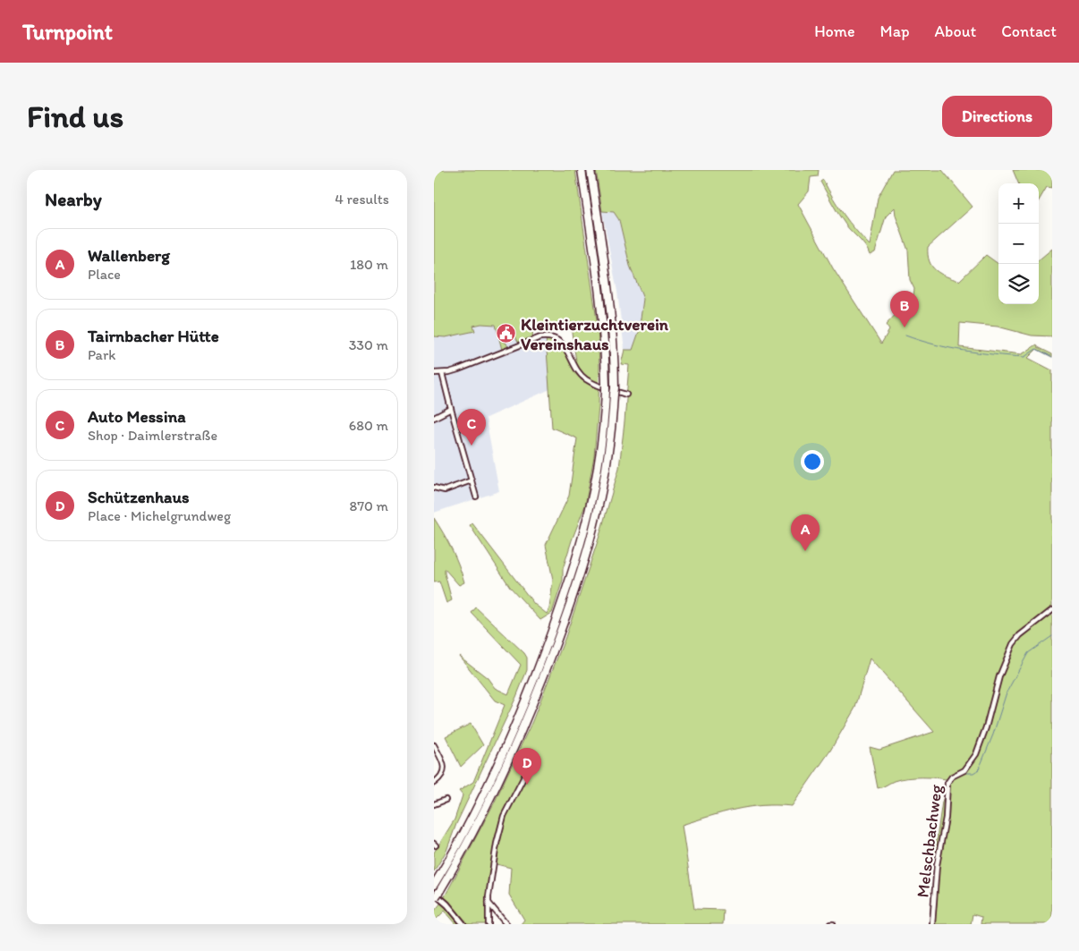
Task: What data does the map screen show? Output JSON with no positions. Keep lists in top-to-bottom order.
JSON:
{
  "streets": {
    "street": ["Melschbachweg"]
  },
  "places": {
    "public building": ["Kleintierzuchtverein Vereinshaus"]
  },
  "page": {
    "header": "Turnpoint",
    "nav": [
      "Home",
      "Map",
      "About",
      "Contact"
    ],
    "buttons": "Directions",
    "title": "Find us",
    "heading": ["Nearby", "4 results"],
    "map_buttons": ["+", "−"],
    "list": [
      {
        "mark": "A",
        "name": "Wallenberg",
        "note": "Place",
        "value": "180 m"
      },
      {
        "mark": "B",
        "name": "Tairnbacher Hütte",
        "note": "Park",
        "value": "330 m"
      },
      {
        "mark": "C",
        "name": "Auto Messina",
        "note": "Shop · Daimlerstraße",
        "value": "680 m"
      },
      {
        "mark": "D",
        "name": "Schützenhaus",
        "note": "Place · Michelgrundweg",
        "value": "870 m"
      }
    ],
    "pins": [
      "B",
      "C",
      "A",
      "D"
    ]
  }
}
